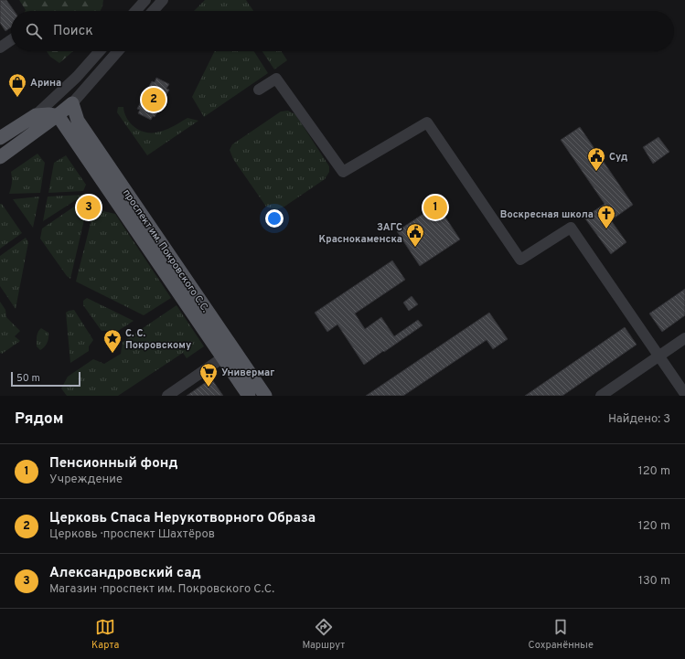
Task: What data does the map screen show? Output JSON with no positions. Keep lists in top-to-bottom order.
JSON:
{
  "streets": {
    "main road": ["проспект им. Покровского С.С."]
  },
  "places": {
    "shop": ["Арина"],
    "public building": ["Суд", "ЗАГС Краснокаменска"],
    "church": ["Воскресная школа"],
    "place": ["С. С. Покровскому"],
    "supermarket": ["Универмаг"]
  },
  "scale_bar": "50 m",
  "page": {
    "search": "Поиск",
    "pins": ["2", "1", "3"],
    "scale": "50 m",
    "heading": ["Рядом", "Найдено: 3"],
    "list": [
      {
        "mark": "1",
        "name": "Пенсионный фонд",
        "note": "Учреждение",
        "value": "120 m"
      },
      {
        "mark": "2",
        "name": "Церковь Спаса Нерукотворного Образа",
        "note": "Церковь · проспект Шахтёров",
        "value": "120 m"
      },
      {
        "mark": "3",
        "name": "Александровский сад",
        "note": "Магазин · проспект им. Покровского С.С.",
        "value": "130 m"
      }
    ],
    "nav": ["Карта", "Маршрут", "Сохранённые"]
  }
}
